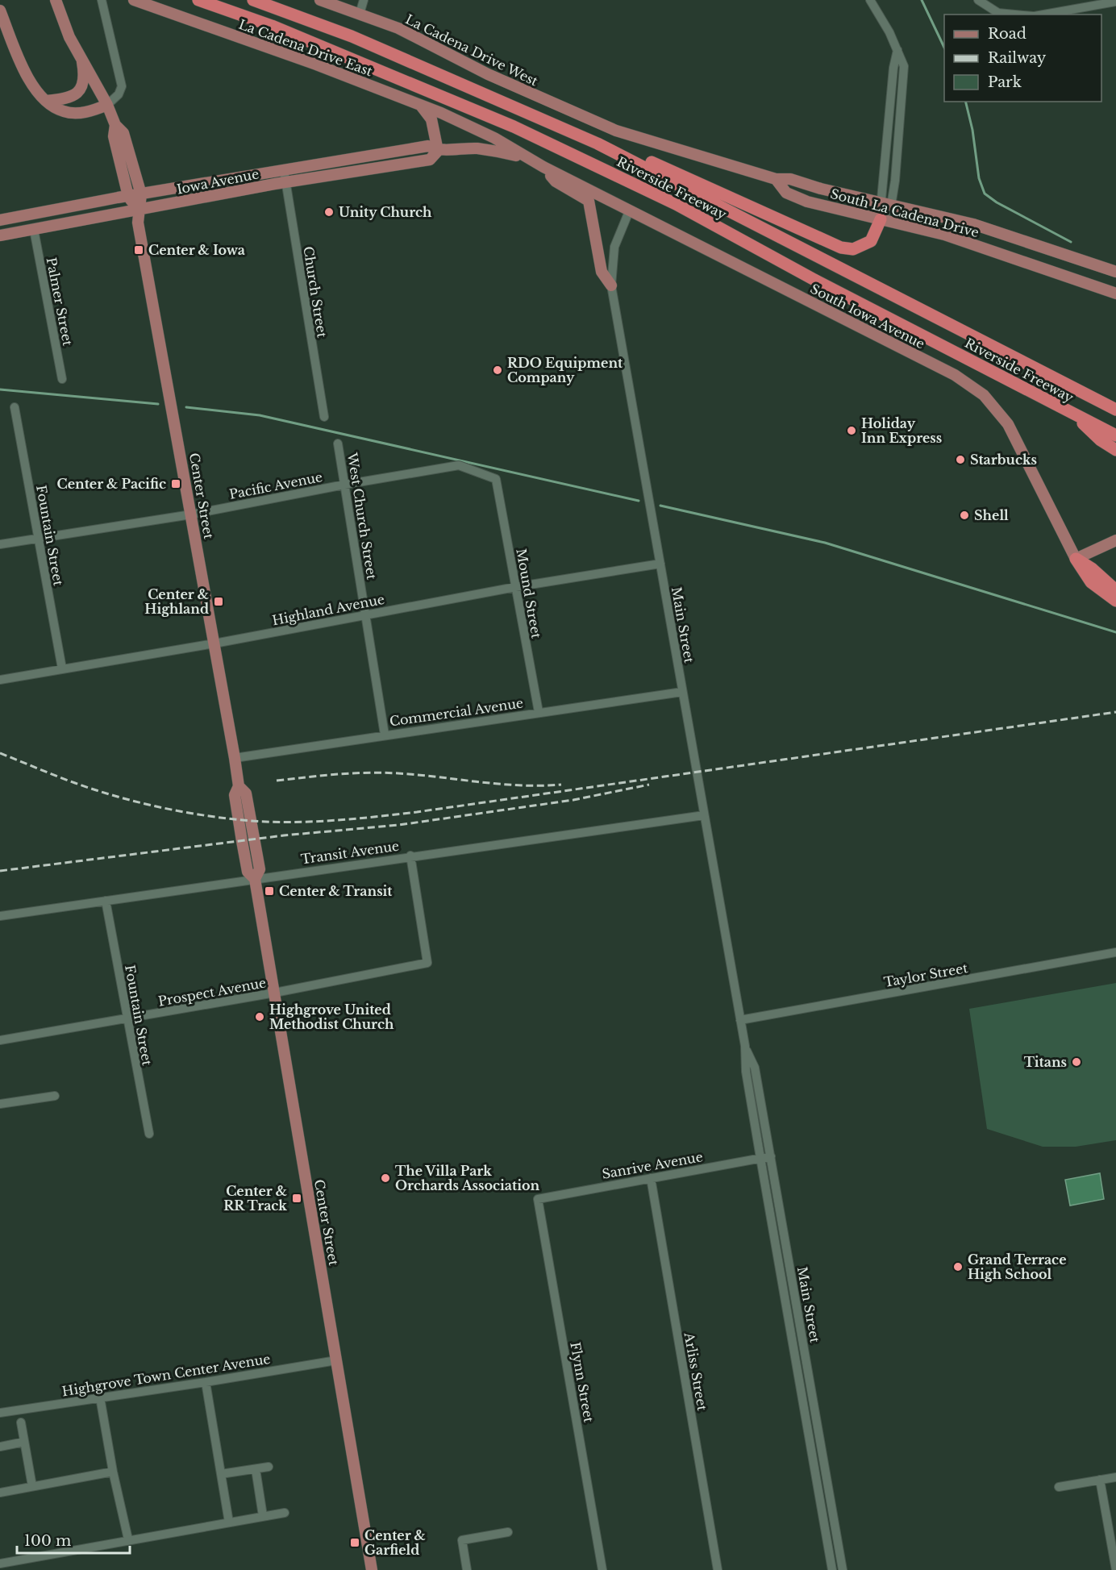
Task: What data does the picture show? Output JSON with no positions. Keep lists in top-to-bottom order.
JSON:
{
  "streets": {
    "highway": ["Riverside Freeway"],
    "main road": [
      "La Cadena Drive East",
      "La Cadena Drive West",
      "Iowa Avenue",
      "South La Cadena Drive",
      "South Iowa Avenue",
      "Center Street"
    ],
    "street": [
      "Church Street",
      "Palmer Street",
      "Pacific Avenue",
      "West Church Street",
      "Fountain Street",
      "Mound Street",
      "Highland Avenue",
      "Main Street",
      "Commercial Avenue",
      "Transit Avenue",
      "Taylor Street",
      "Prospect Avenue",
      "Sanrive Avenue",
      "Arliss Street",
      "Highgrove Town Center Avenue",
      "Flynn Street"
    ]
  },
  "crossings": [
    ["La Cadena Drive East", "Iowa Avenue"],
    ["La Cadena Drive East", "South Iowa Avenue"],
    ["La Cadena Drive West", "South La Cadena Drive"],
    ["Iowa Avenue", "Church Street"],
    ["Iowa Avenue", "Palmer Street"],
    ["Iowa Avenue", "South Iowa Avenue"],
    ["Iowa Avenue", "Center Street"],
    ["South Iowa Avenue", "Main Street"],
    ["Pacific Avenue", "Center Street"],
    ["Pacific Avenue", "West Church Street"],
    ["Pacific Avenue", "Fountain Street"],
    ["Pacific Avenue", "Mound Street"],
    ["Center Street", "Highland Avenue"],
    ["Center Street", "Commercial Avenue"],
    ["Center Street", "Transit Avenue"],
    ["Center Street", "Prospect Avenue"],
    ["Center Street", "Highgrove Town Center Avenue"],
    ["West Church Street", "Highland Avenue"],
    ["West Church Street", "Commercial Avenue"],
    ["Fountain Street", "Highland Avenue"],
    ["Fountain Street", "Transit Avenue"],
    ["Fountain Street", "Prospect Avenue"],
    ["Mound Street", "Highland Avenue"],
    ["Mound Street", "Commercial Avenue"],
    ["Highland Avenue", "Main Street"],
    ["Main Street", "Commercial Avenue"],
    ["Main Street", "Transit Avenue"],
    ["Main Street", "Taylor Street"],
    ["Main Street", "Sanrive Avenue"],
    ["Transit Avenue", "Prospect Avenue"],
    ["Sanrive Avenue", "Arliss Street"],
    ["Sanrive Avenue", "Flynn Street"]
  ],
  "places": {
    "other": [
      "Unity Church",
      "RDO Equipment Company",
      "Holiday Inn Express",
      "Starbucks",
      "Shell",
      "Highgrove United Methodist Church",
      "Titans",
      "The Villa Park Orchards Association",
      "Grand Terrace High School"
    ],
    "transit": [
      "Center & Iowa",
      "Center & Pacific",
      "Center & Highland",
      "Center & Transit",
      "Center & RR Track",
      "Center & Garfield"
    ]
  },
  "legend": ["Road", "Railway", "Park"],
  "scale_bar": "100 m"
}
